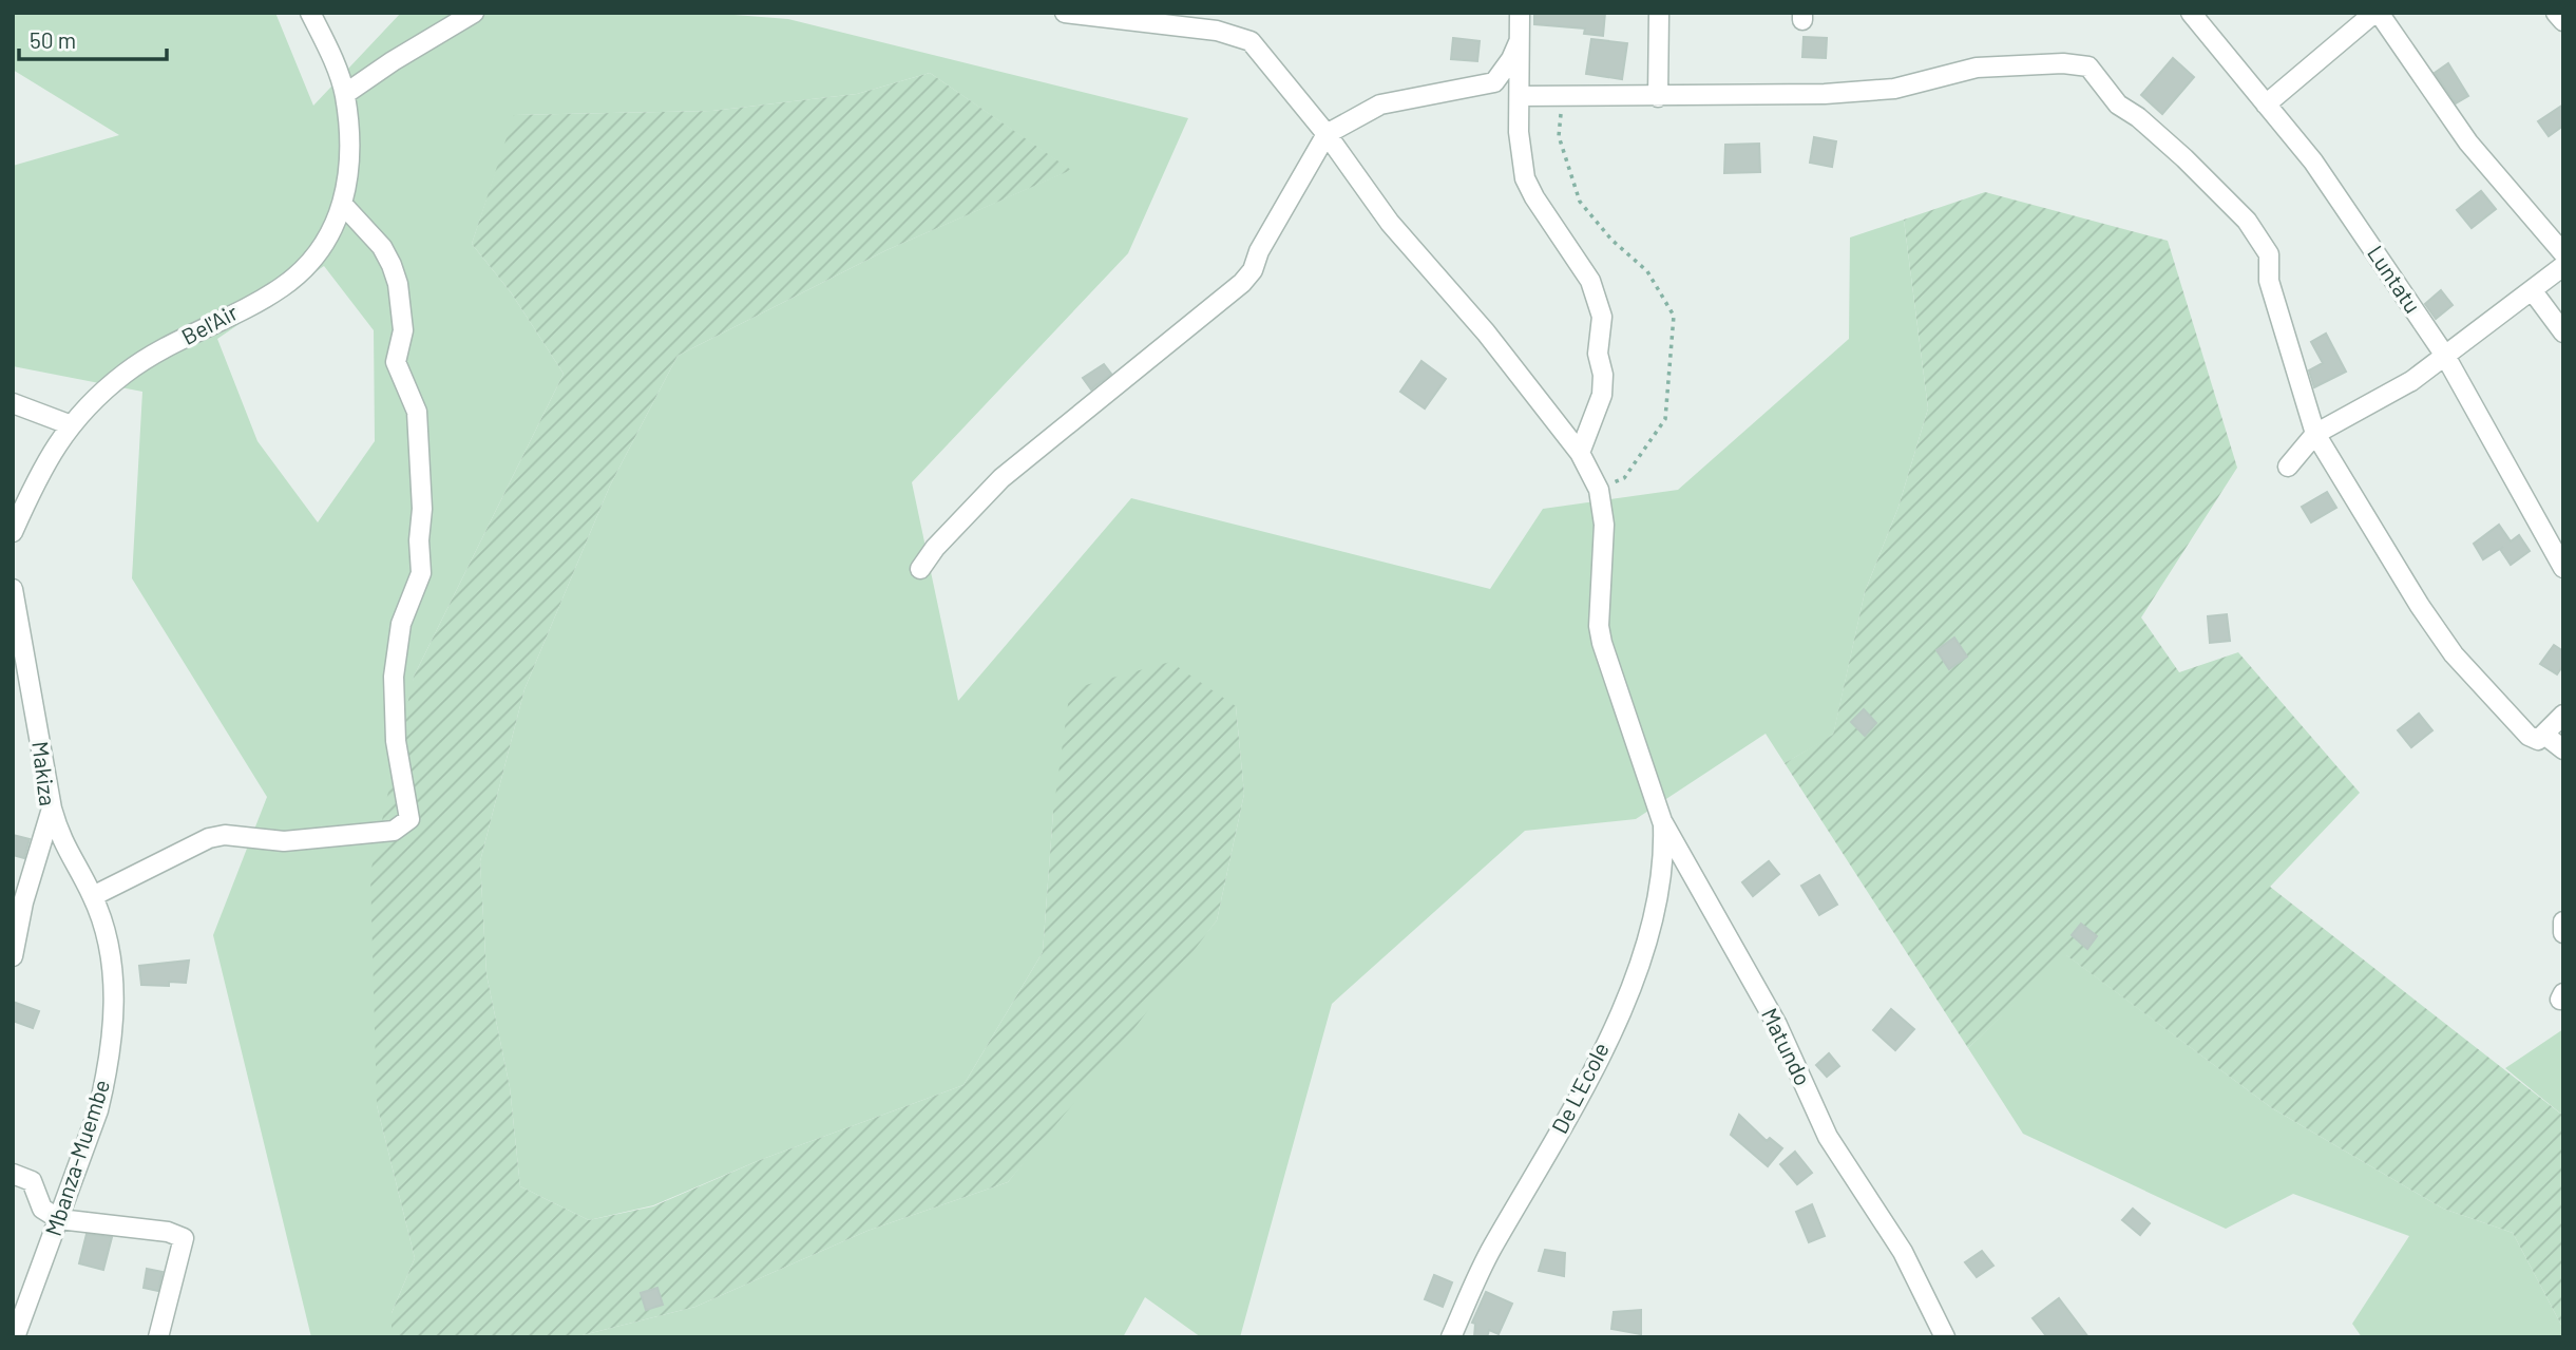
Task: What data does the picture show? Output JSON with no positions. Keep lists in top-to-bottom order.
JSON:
{
  "streets": {
    "street": [
      "Luntatu",
      "Bel'Air",
      "Makiza",
      "Matundo",
      "De L'Ecole",
      "Mbanza-Muembe"
    ]
  },
  "crossings": [
    ["Makiza", "Mbanza-Muembe"],
    ["Matundo", "De L'Ecole"]
  ],
  "scale_bar": "50 m"
}
